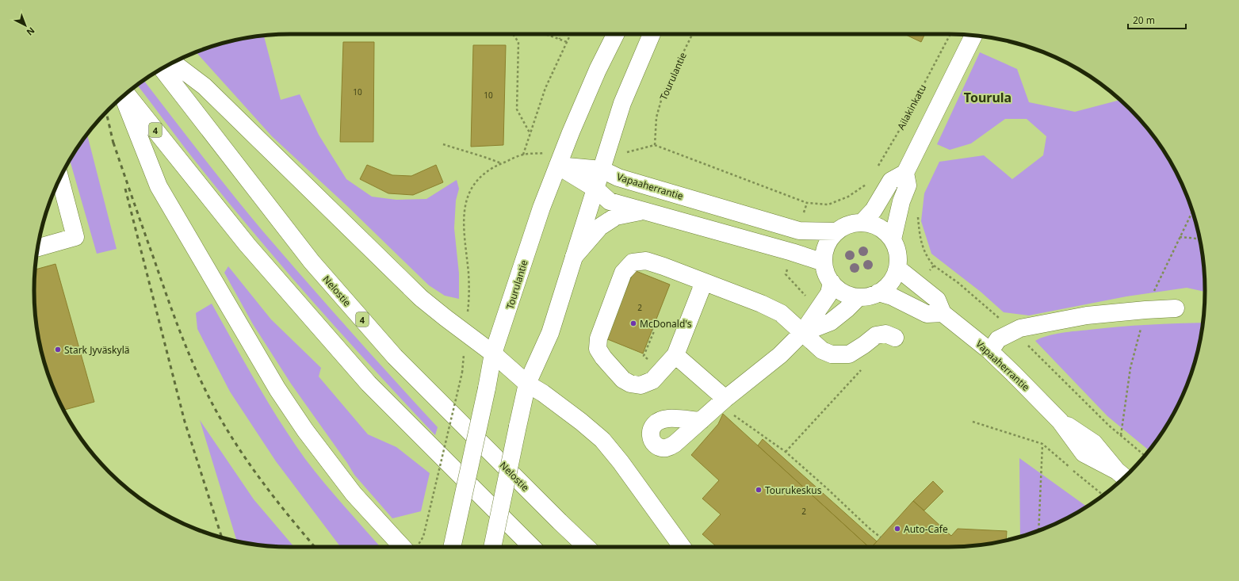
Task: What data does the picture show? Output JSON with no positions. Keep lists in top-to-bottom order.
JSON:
{
  "streets": {
    "main road": [
      "Tourulantie",
      "4",
      "Vapaaherrantie",
      "Nelostie"
    ],
    "path": ["Ailakinkatu"]
  },
  "crossings": [
    ["Tourulantie", "Vapaaherrantie"]
  ],
  "districts": ["Tourula"],
  "places": [
    "McDonald's",
    "Stark Jyväskylä",
    "Tourukeskus",
    "Auto-Cafe"
  ],
  "house_numbers": [
    "10",
    "10",
    "2",
    "2"
  ],
  "scale_bar": "20 m",
  "north": "bottom right"
}
